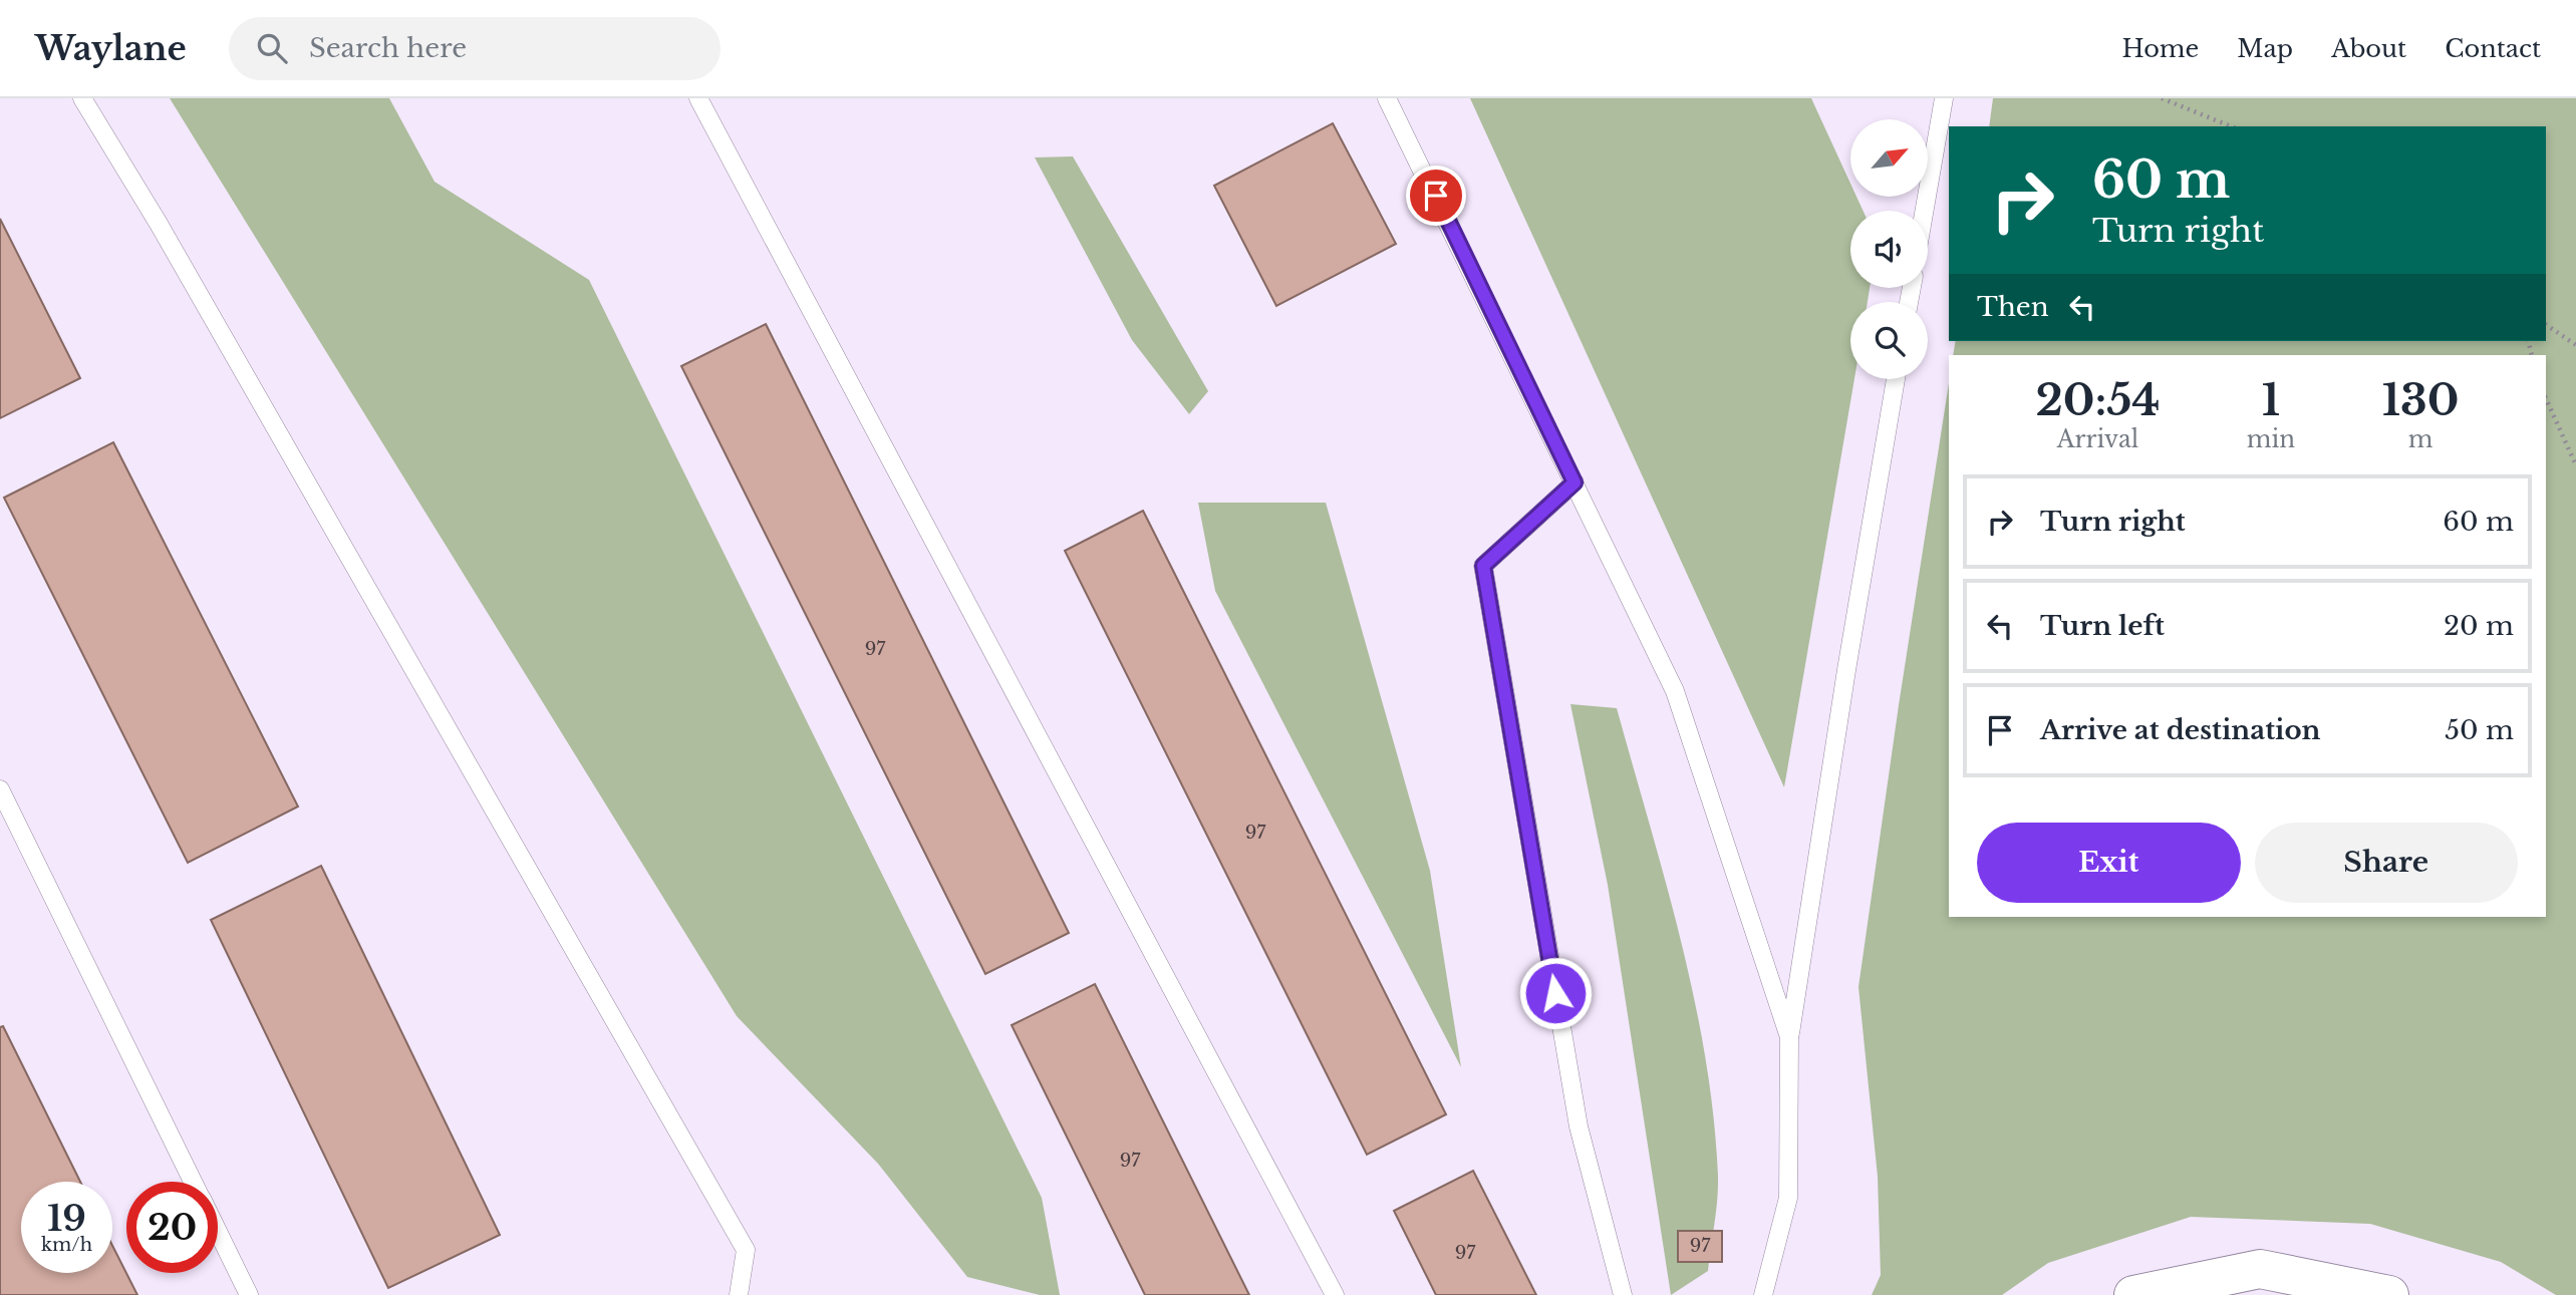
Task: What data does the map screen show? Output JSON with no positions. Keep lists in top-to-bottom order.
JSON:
{
  "house_numbers": [
    "97",
    "97",
    "97",
    "97",
    "97"
  ],
  "north": "top right",
  "page": {
    "header": "Waylane",
    "search": "Search here",
    "nav": [
      "Home",
      "Map",
      "About",
      "Contact"
    ],
    "turn": ["60 m", "Turn right"],
    "then": "Then",
    "eta": [
      "20:54",
      "Arrival",
      "1",
      "min",
      "130",
      "m"
    ],
    "list": [
      {
        "name": "Turn right",
        "value": "60 m"
      },
      {
        "name": "Turn left",
        "value": "20 m"
      },
      {
        "name": "Arrive at destination",
        "value": "50 m"
      }
    ],
    "buttons": ["Exit", "Share"],
    "speed": "19 km/h",
    "limit": "20"
  }
}
